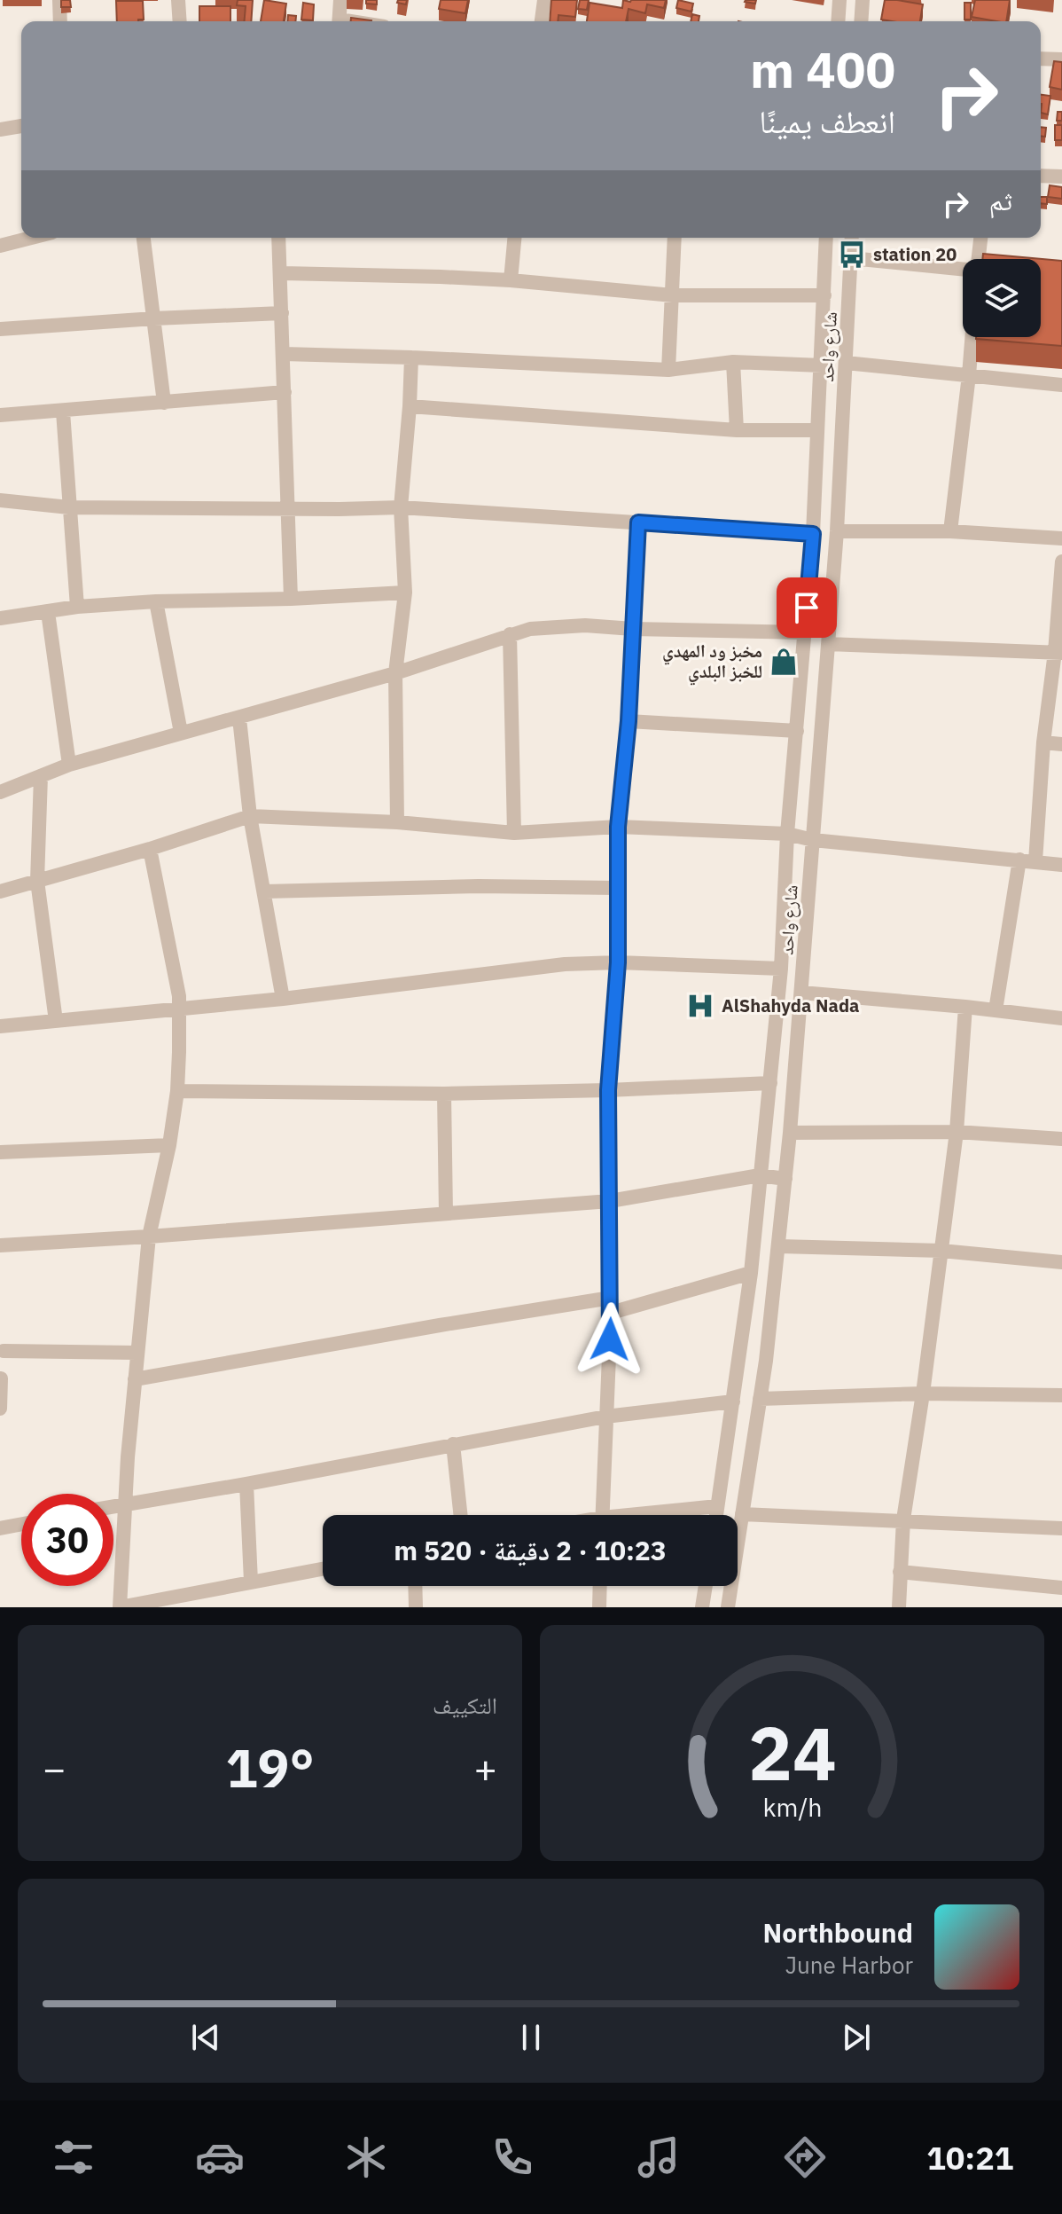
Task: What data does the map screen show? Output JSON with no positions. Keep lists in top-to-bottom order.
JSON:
{
  "streets": {
    "street": ["شارع واحد"]
  },
  "places": {
    "bus stop": ["station 20"],
    "shop": ["مخبز ود المهدي للخبز البلدي"],
    "hospital": ["AlShahyda Nada"]
  },
  "page": {
    "turn": ["400 m", "انعطف يمينًا"],
    "then": "ثم",
    "limit": "30",
    "trip": "10:23 · 2 دقيقة · 520 m",
    "tile": "التكييف",
    "heat": ["−", "19°", "+"],
    "song": ["Northbound", "June Harbor"],
    "tabs": "10:21",
    "gauge": ["24", "km/h"]
  }
}
